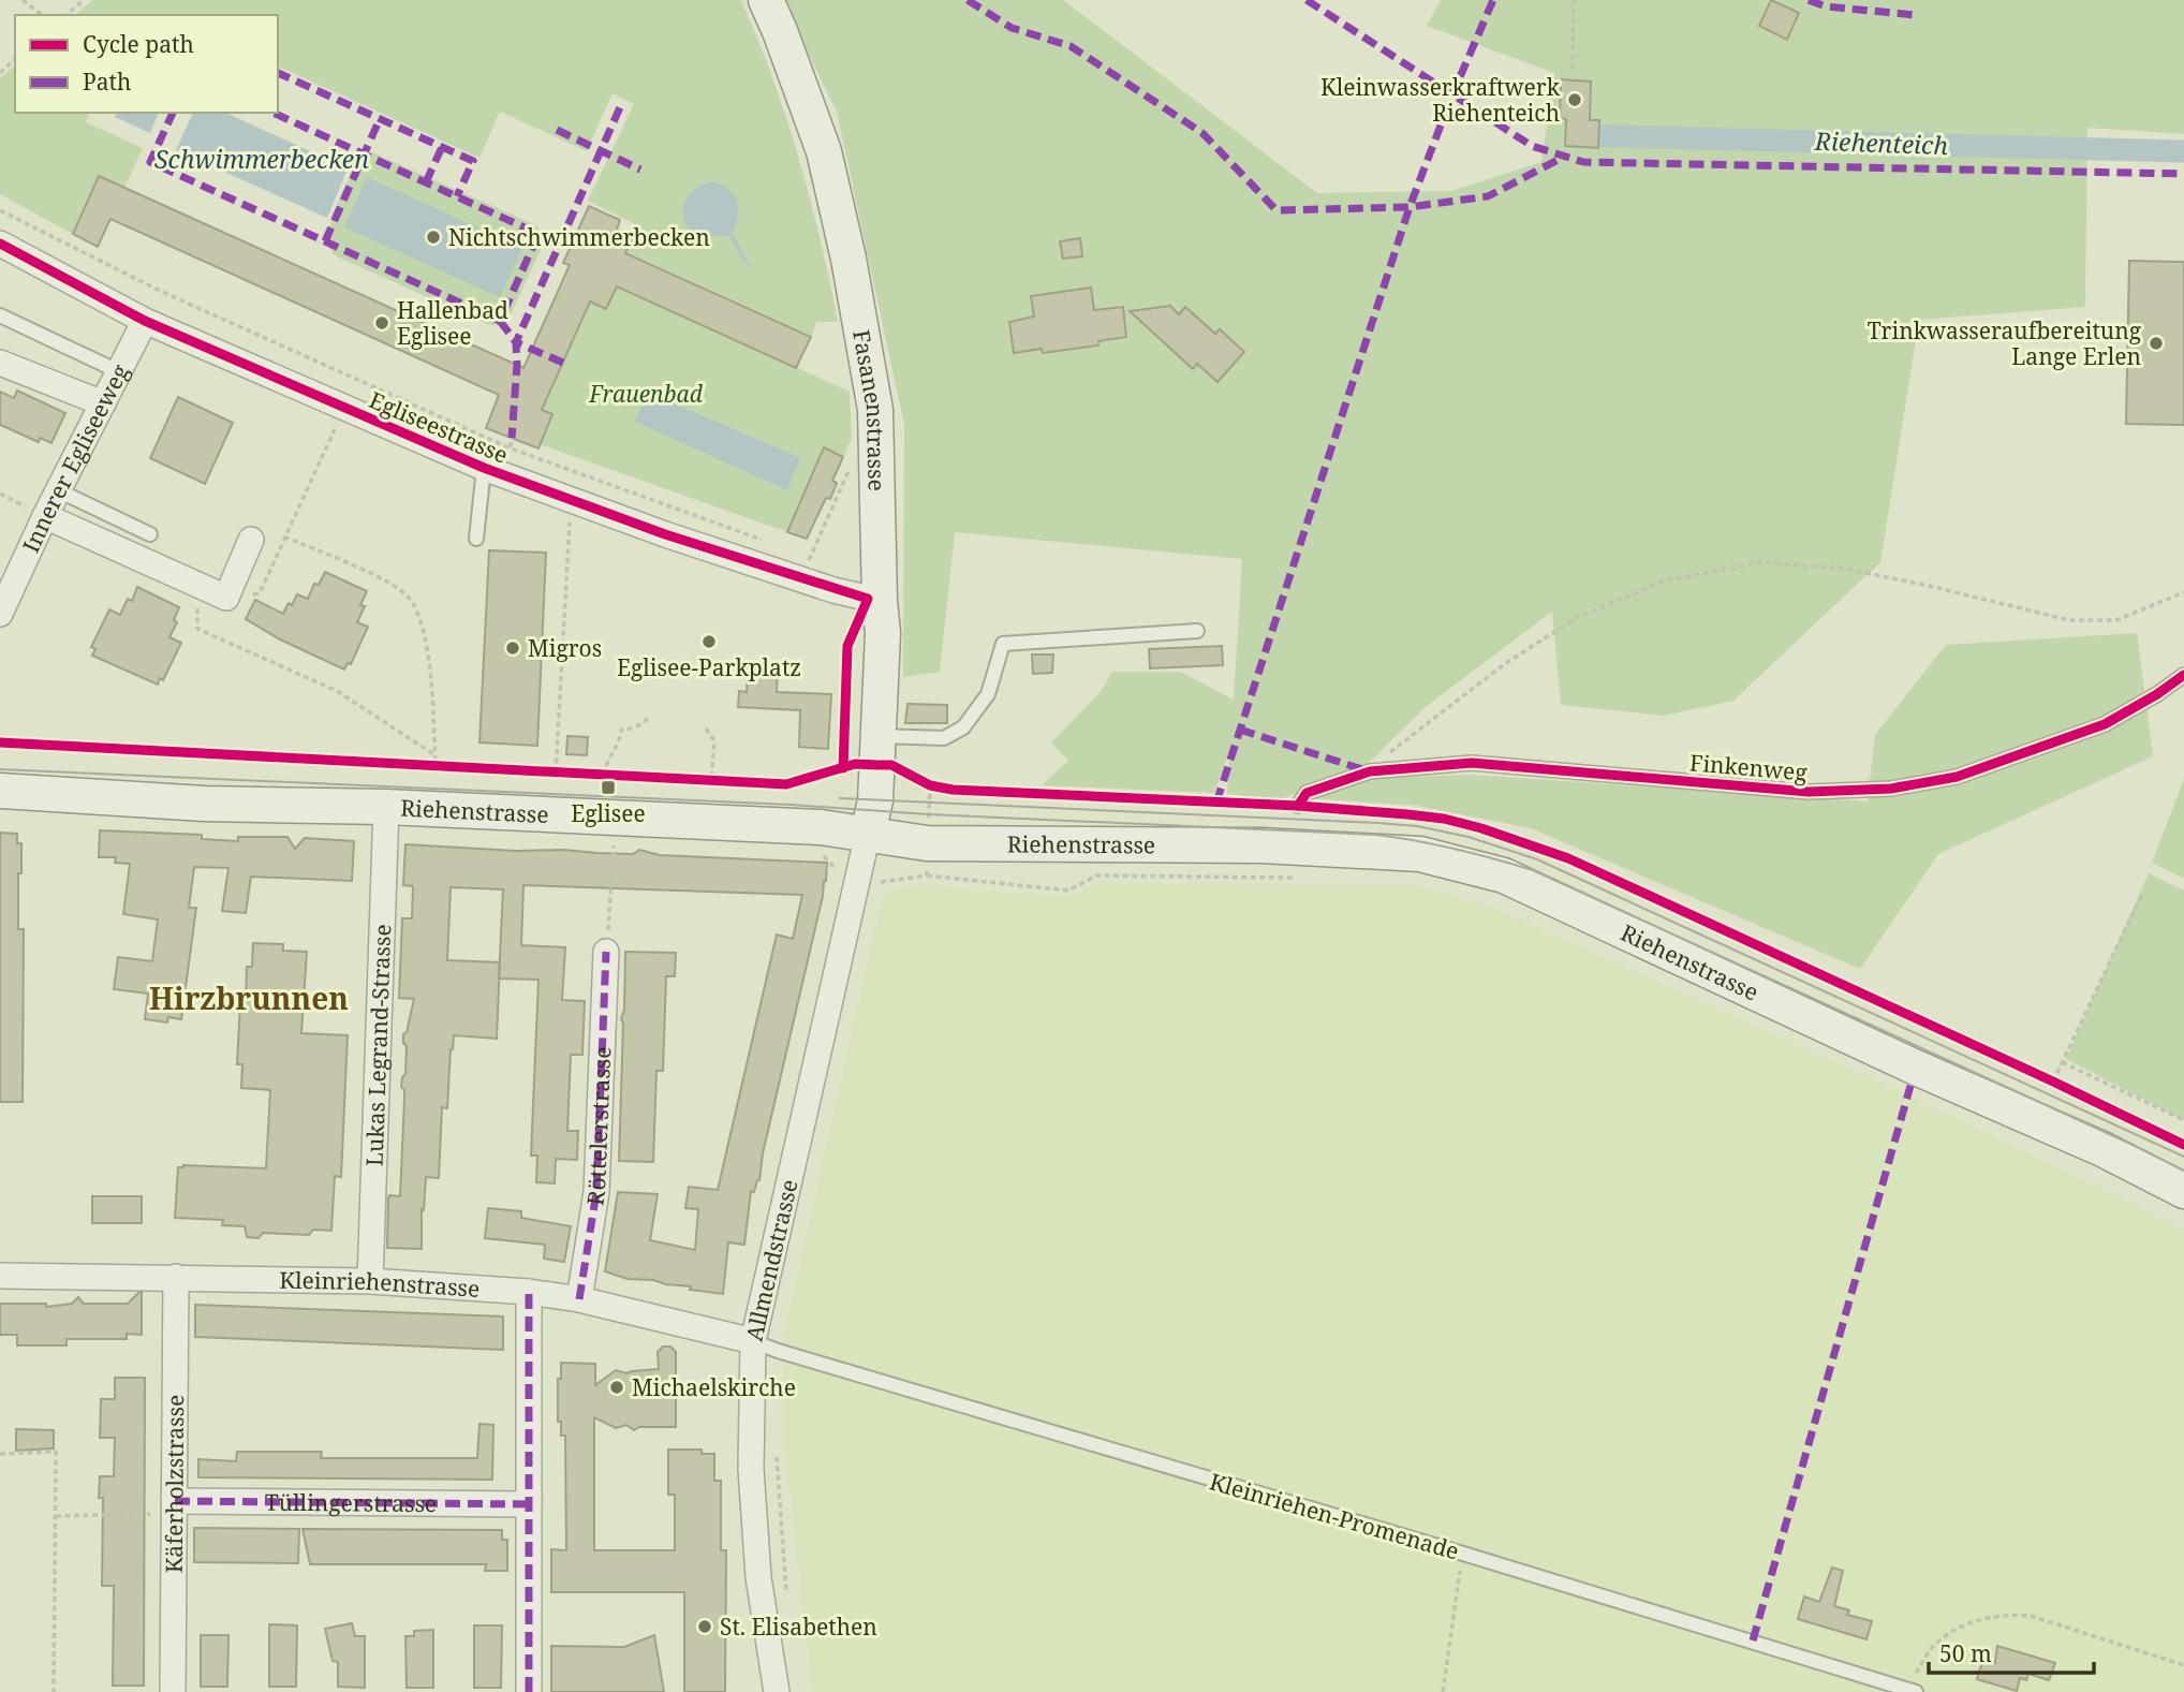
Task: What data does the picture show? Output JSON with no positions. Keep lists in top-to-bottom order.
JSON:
{
  "streets": {
    "main road": ["Fasanenstrasse", "Riehenstrasse"],
    "street": [
      "Egliseestrasse",
      "Innerer Egliseeweg",
      "Lukas Legrand-Strasse",
      "Röttelerstrasse",
      "Allmendstrasse",
      "Kleinriehenstrasse",
      "Käferholzstrasse",
      "Tüllingerstrasse"
    ],
    "lane": ["Finkenweg", "Kleinriehen-Promenade"]
  },
  "crossings": [
    ["Fasanenstrasse", "Egliseestrasse"],
    ["Fasanenstrasse", "Riehenstrasse"],
    ["Fasanenstrasse", "Allmendstrasse"],
    ["Egliseestrasse", "Innerer Egliseeweg"],
    ["Riehenstrasse", "Lukas Legrand-Strasse"],
    ["Riehenstrasse", "Allmendstrasse"],
    ["Lukas Legrand-Strasse", "Kleinriehenstrasse"],
    ["Röttelerstrasse", "Kleinriehenstrasse"],
    ["Allmendstrasse", "Kleinriehenstrasse"],
    ["Allmendstrasse", "Kleinriehen-Promenade"],
    ["Kleinriehenstrasse", "Käferholzstrasse"],
    ["Kleinriehenstrasse", "Kleinriehen-Promenade"],
    ["Käferholzstrasse", "Tüllingerstrasse"]
  ],
  "districts": ["Hirzbrunnen"],
  "water": ["Riehenteich", "Schwimmerbecken"],
  "parks": ["Frauenbad"],
  "places": {
    "other": [
      "Kleinwasserkraftwerk Riehenteich",
      "Nichtschwimmerbecken",
      "Hallenbad Eglisee",
      "Trinkwasseraufbereitung Lange Erlen",
      "Eglisee-Parkplatz",
      "Migros",
      "Michaelskirche",
      "St. Elisabethen"
    ],
    "transit": ["Eglisee"]
  },
  "legend": ["Cycle path", "Path"],
  "scale_bar": "50 m"
}
